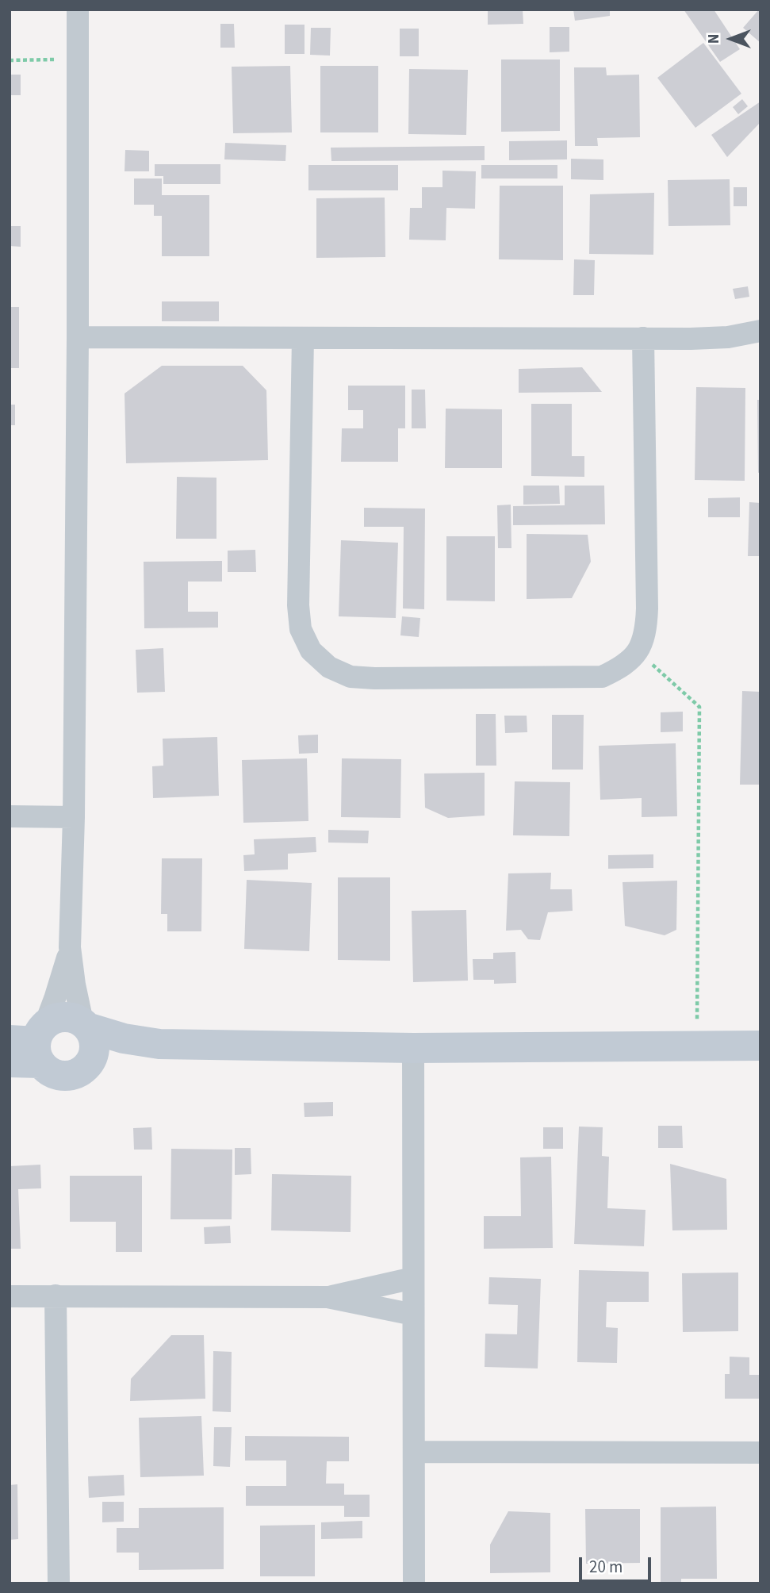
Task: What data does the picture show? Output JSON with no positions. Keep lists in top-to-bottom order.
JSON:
{
  "scale_bar": "20 m",
  "north": "left"
}
